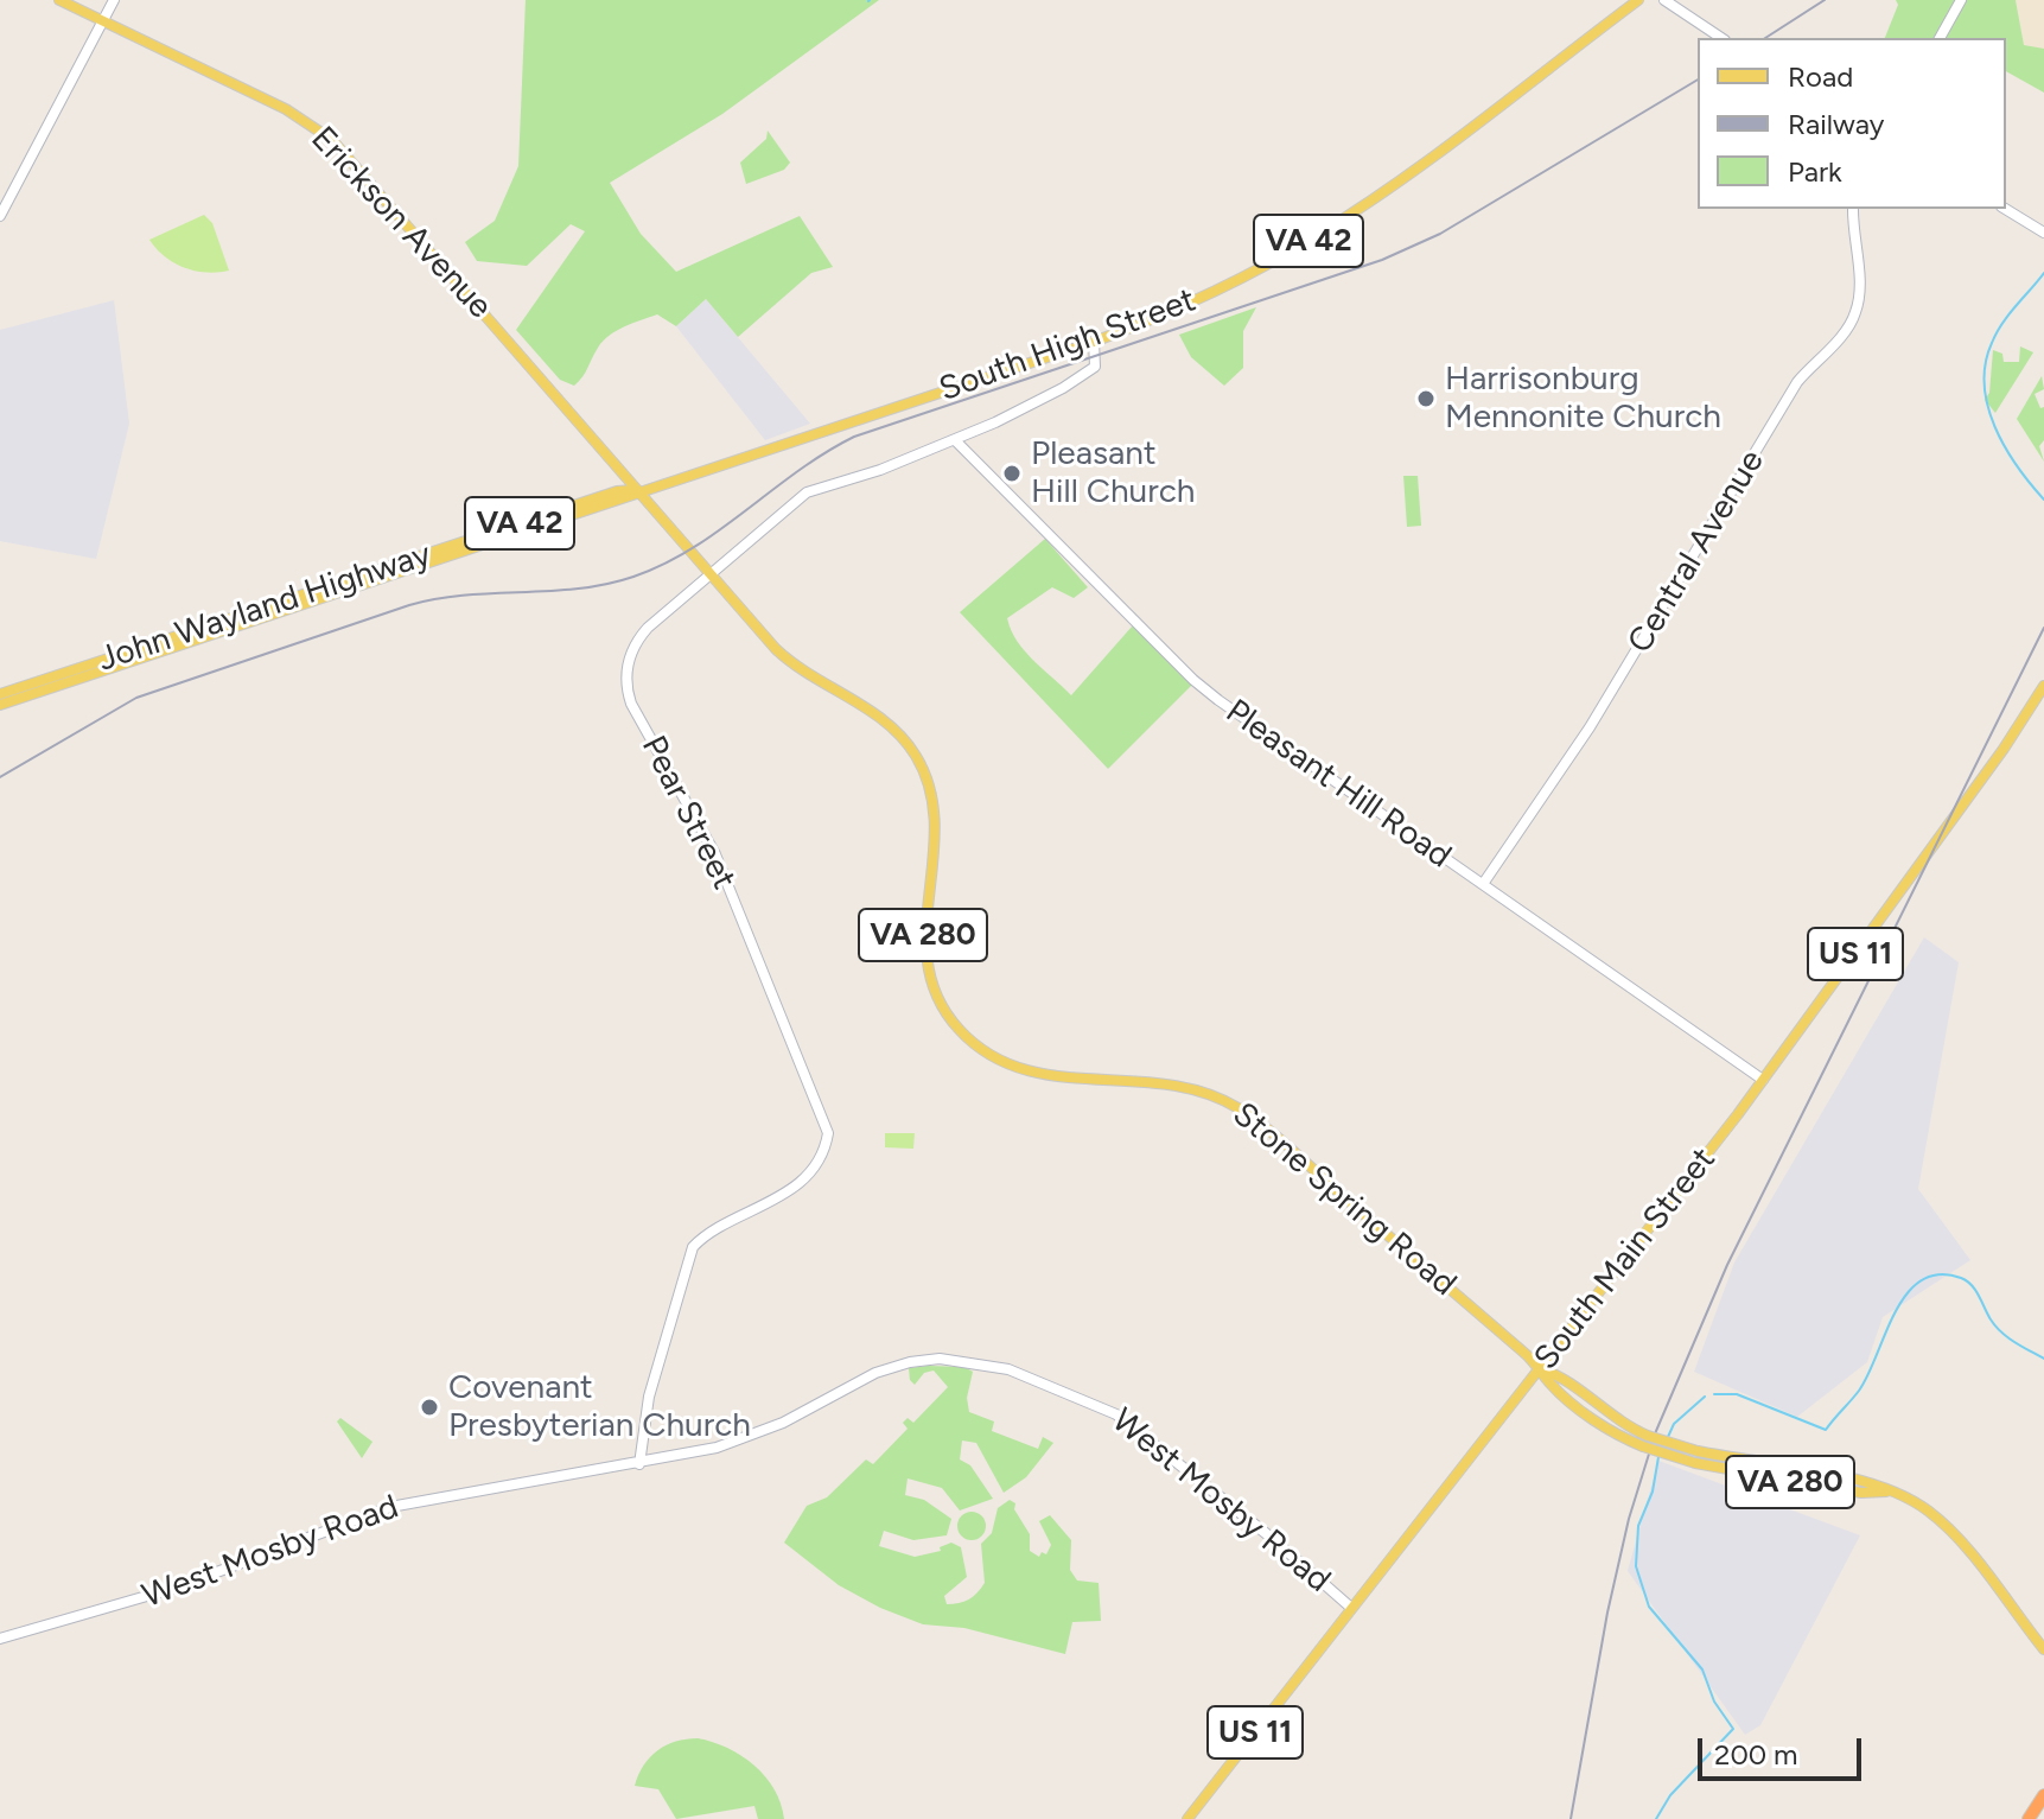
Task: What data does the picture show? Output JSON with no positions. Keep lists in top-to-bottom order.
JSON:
{
  "streets": {
    "main road": [
      "Erickson Avenue",
      "VA 42",
      "South High Street",
      "John Wayland Highway",
      "VA 280",
      "US 11",
      "Stone Spring Road",
      "South Main Street"
    ],
    "street": [
      "Central Avenue",
      "Pleasant Hill Road",
      "Pear Street",
      "West Mosby Road"
    ]
  },
  "crossings": [
    ["Erickson Avenue", "South High Street"],
    ["Erickson Avenue", "John Wayland Highway"],
    ["Erickson Avenue", "Stone Spring Road"],
    ["South High Street", "John Wayland Highway"],
    ["South High Street", "Pear Street"],
    ["South High Street", "Stone Spring Road"],
    ["Central Avenue", "Pleasant Hill Road"],
    ["John Wayland Highway", "Stone Spring Road"],
    ["Pleasant Hill Road", "Pear Street"],
    ["Pleasant Hill Road", "South Main Street"],
    ["Pear Street", "Stone Spring Road"],
    ["Pear Street", "West Mosby Road"],
    ["Stone Spring Road", "South Main Street"],
    ["South Main Street", "West Mosby Road"]
  ],
  "places": ["Harrisonburg Mennonite Church", "Pleasant Hill Church", "Covenant Presbyterian Church"],
  "legend": ["Road", "Railway", "Park"],
  "scale_bar": "200 m"
}
